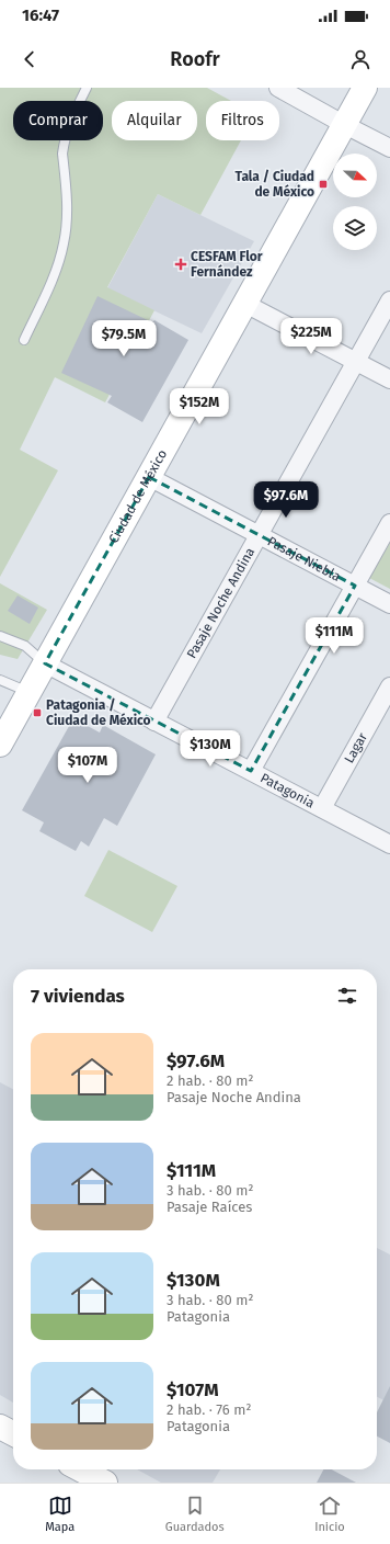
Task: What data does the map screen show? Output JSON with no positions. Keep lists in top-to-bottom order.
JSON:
{
  "streets": {
    "street": [
      "Ciudad de México",
      "Pasaje Niebla",
      "Pasaje Noche Andina",
      "Lagar",
      "Patagonia"
    ]
  },
  "crossings": [
    ["Ciudad de México", "Pasaje Niebla"],
    ["Ciudad de México", "Patagonia"],
    ["Pasaje Niebla", "Pasaje Noche Andina"],
    ["Pasaje Noche Andina", "Patagonia"],
    ["Lagar", "Patagonia"]
  ],
  "places": {
    "transit": ["Tala / Ciudad de México", "Patagonia / Ciudad de México"],
    "health": ["CESFAM Flor Fernández"]
  },
  "north": "right",
  "page": {
    "status": "16:47",
    "header": "Roofr",
    "chip": ["Comprar", "Alquilar", "Filtros"],
    "price": [
      "$225M",
      "$79.5M",
      "$152M",
      "$97.6M",
      "$111M",
      "$130M",
      "$107M"
    ],
    "heading": "7 viviendas",
    "list": [
      {
        "name": "$97.6M",
        "note": "2 hab. · 80 m² · Pasaje Noche Andina"
      },
      {
        "name": "$111M",
        "note": "3 hab. · 80 m² · Pasaje Raíces"
      },
      {
        "name": "$130M",
        "note": "3 hab. · 80 m² · Patagonia"
      },
      {
        "name": "$107M",
        "note": "2 hab. · 76 m² · Patagonia"
      }
    ],
    "tabs": ["Mapa", "Guardados", "Inicio"]
  }
}
